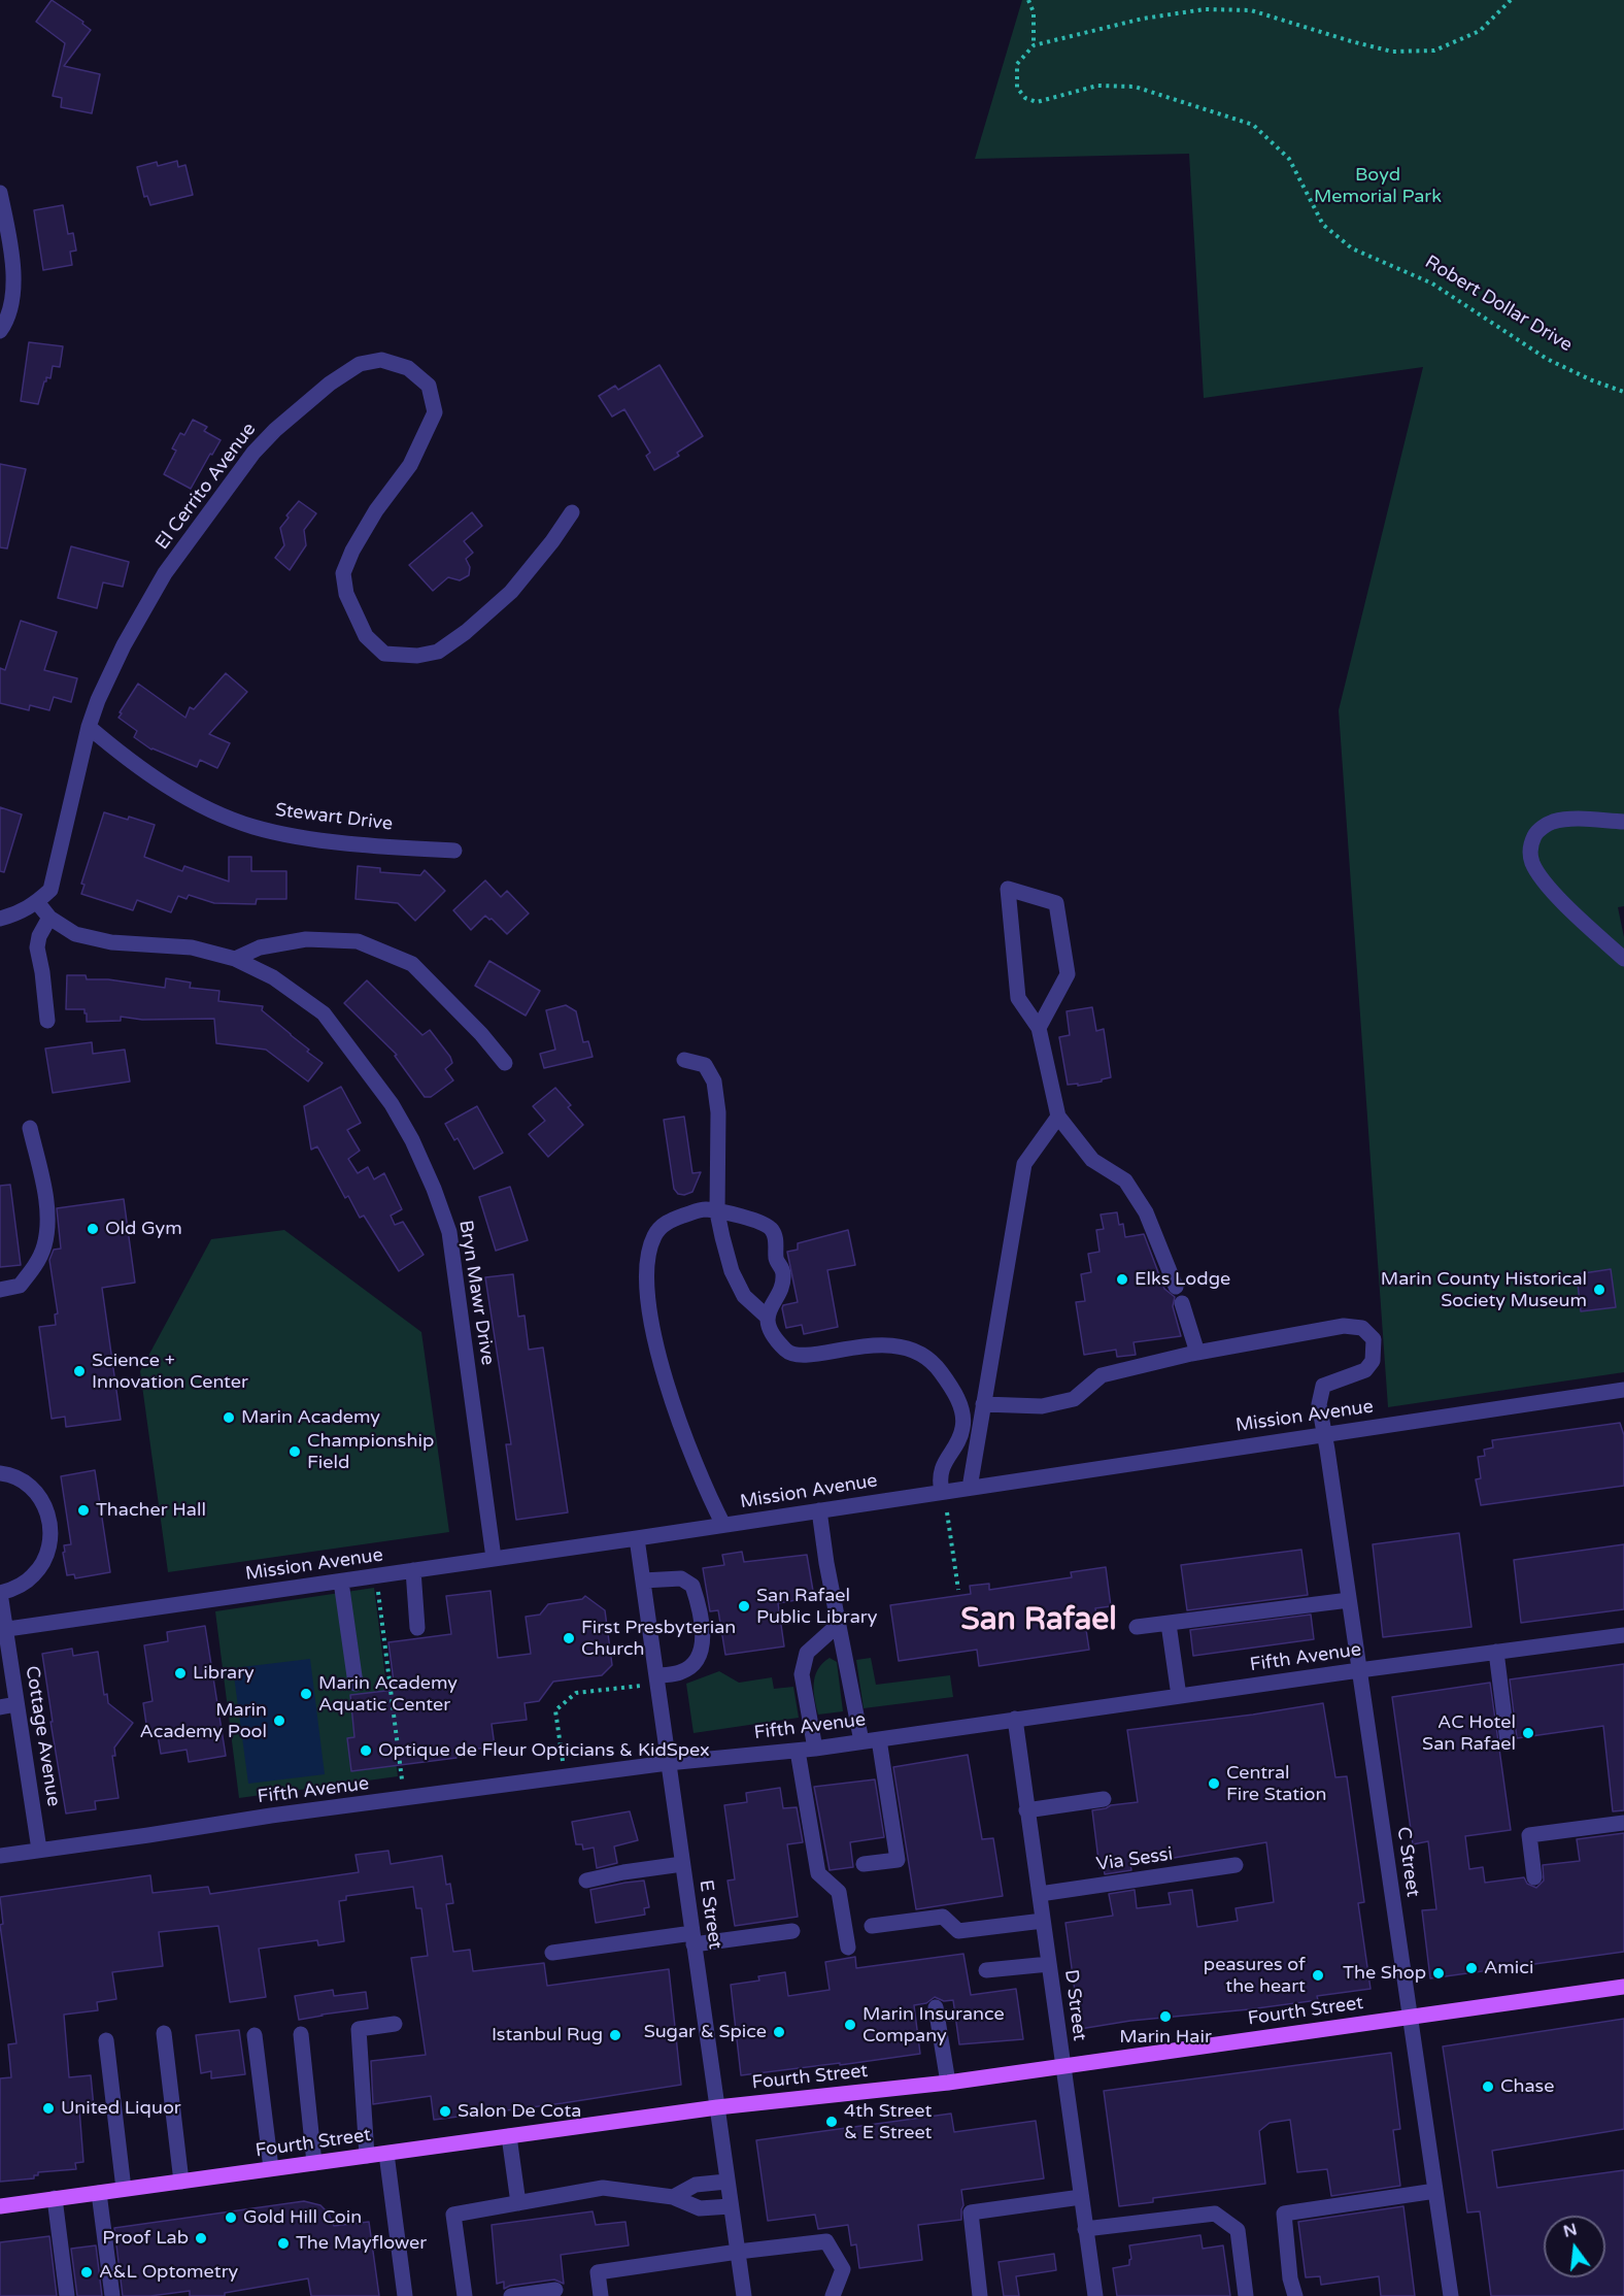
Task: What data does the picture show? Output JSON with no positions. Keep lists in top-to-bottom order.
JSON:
{
  "streets": {
    "main road": ["Fourth Street"],
    "street": [
      "El Cerrito Avenue",
      "Stewart Drive",
      "Bryn Mawr Drive",
      "Mission Avenue",
      "Fifth Avenue",
      "Cottage Avenue",
      "Via Sessi",
      "C Street",
      "E Street",
      "D Street"
    ],
    "path": ["Robert Dollar Drive"]
  },
  "crossings": [
    ["El Cerrito Avenue", "Stewart Drive"],
    ["El Cerrito Avenue", "Bryn Mawr Drive"],
    ["Bryn Mawr Drive", "Mission Avenue"],
    ["Mission Avenue", "Cottage Avenue"],
    ["Mission Avenue", "C Street"],
    ["Mission Avenue", "E Street"],
    ["Fifth Avenue", "Cottage Avenue"],
    ["Fifth Avenue", "C Street"],
    ["Fifth Avenue", "E Street"],
    ["Fifth Avenue", "D Street"],
    ["Via Sessi", "D Street"],
    ["C Street", "Fourth Street"],
    ["E Street", "Fourth Street"],
    ["D Street", "Fourth Street"]
  ],
  "districts": ["San Rafael"],
  "parks": ["Boyd Memorial Park"],
  "places": [
    "Old Gym",
    "Elks Lodge",
    "Marin County Historical Society Museum",
    "Science + Innovation Center",
    "Marin Academy",
    "Championship Field",
    "Thacher Hall",
    "San Rafael Public Library",
    "First Presbyterian Church",
    "Library",
    "Marin Academy Aquatic Center",
    "Marin Academy Pool",
    "AC Hotel San Rafael",
    "Optique de Fleur Opticians & KidSpex",
    "Central Fire Station",
    "Amici",
    "The Shop",
    "peasures of the heart",
    "Marin Hair",
    "Marin Insurance Company",
    "Sugar & Spice",
    "Istanbul Rug",
    "Chase",
    "United Liquor",
    "Salon De Cota",
    "4th Street & E Street",
    "Gold Hill Coin",
    "Proof Lab",
    "The Mayflower",
    "A&L Optometry"
  ],
  "north": "top"
}
